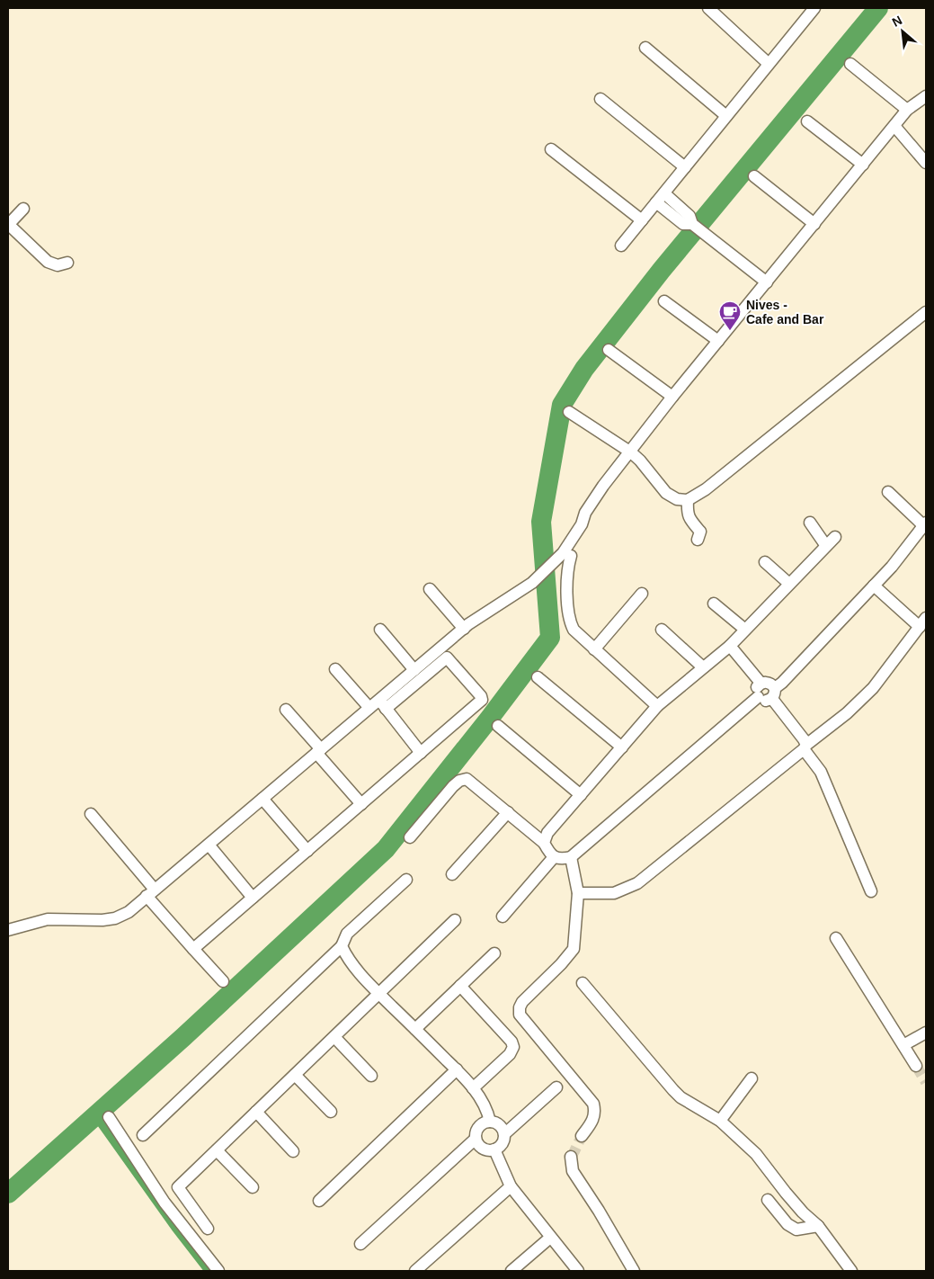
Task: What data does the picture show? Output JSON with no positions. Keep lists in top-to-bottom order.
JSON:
{
  "places": {
    "cafe": ["Nives - Cafe and Bar"]
  },
  "north": "top left"
}
